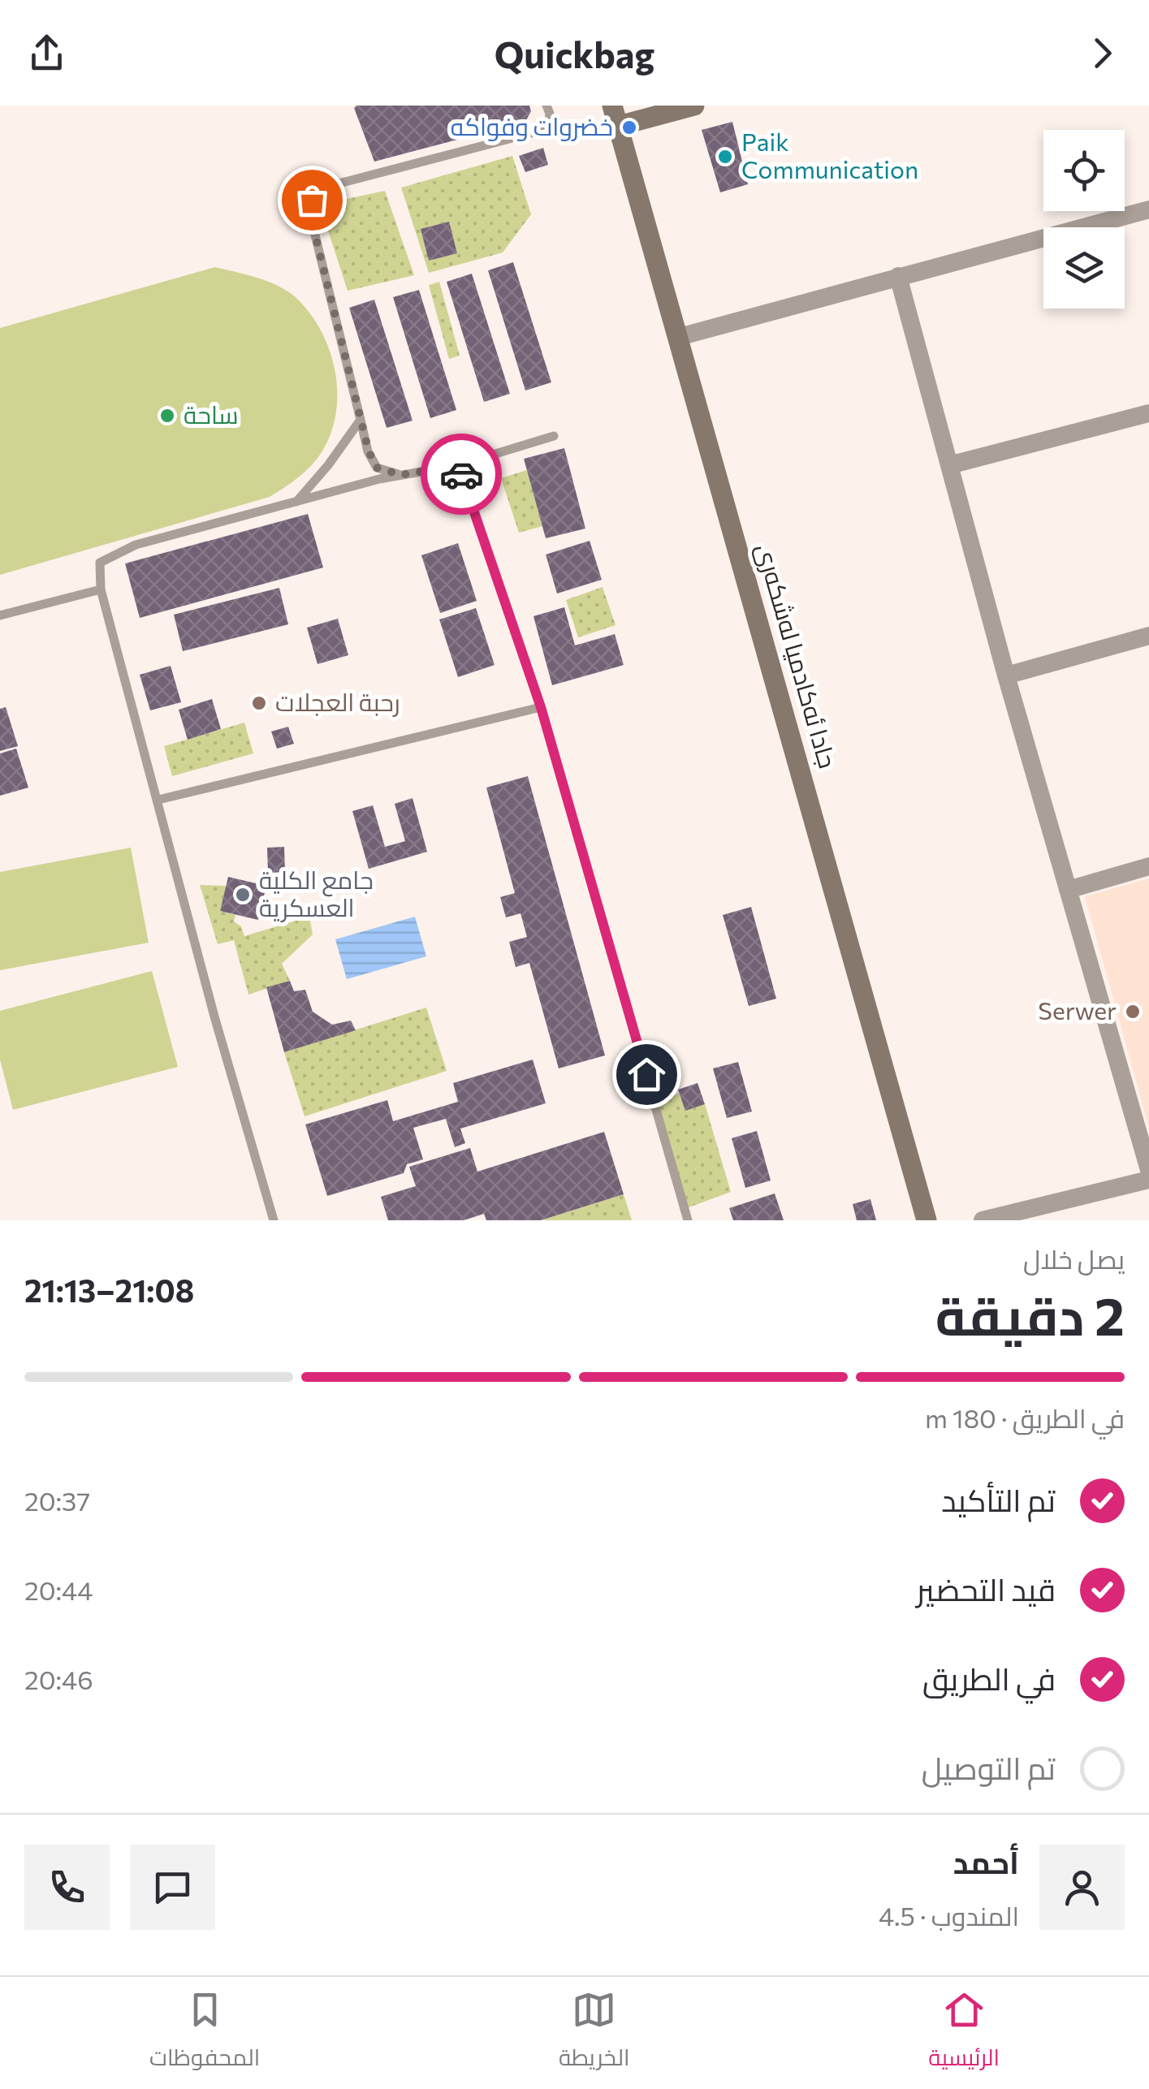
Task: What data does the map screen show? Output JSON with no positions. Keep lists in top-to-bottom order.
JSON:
{
  "streets": {
    "main road": ["جادا ئه‌كادميا له‌شكه‌رى"]
  },
  "places": [
    "خضروات وفواكه",
    "Paik Communication",
    "ساحة",
    "رحبة العجلات",
    "جامع الكلية العسكرية",
    "Serwer"
  ],
  "page": {
    "header": "Quickbag",
    "heading": ["2 دقيقة", "يصل خلال", "21:08–21:13"],
    "panel": ["أحمد", "المندوب · 4.5"],
    "bar": "في الطريق · 180 m",
    "list": [
      ["تم التأكيد", "20:37"],
      ["قيد التحضير", "20:44"],
      ["في الطريق", "20:46"],
      "تم التوصيل"
    ],
    "tabs": ["الرئيسية", "الخريطة", "المحفوظات"]
  }
}
